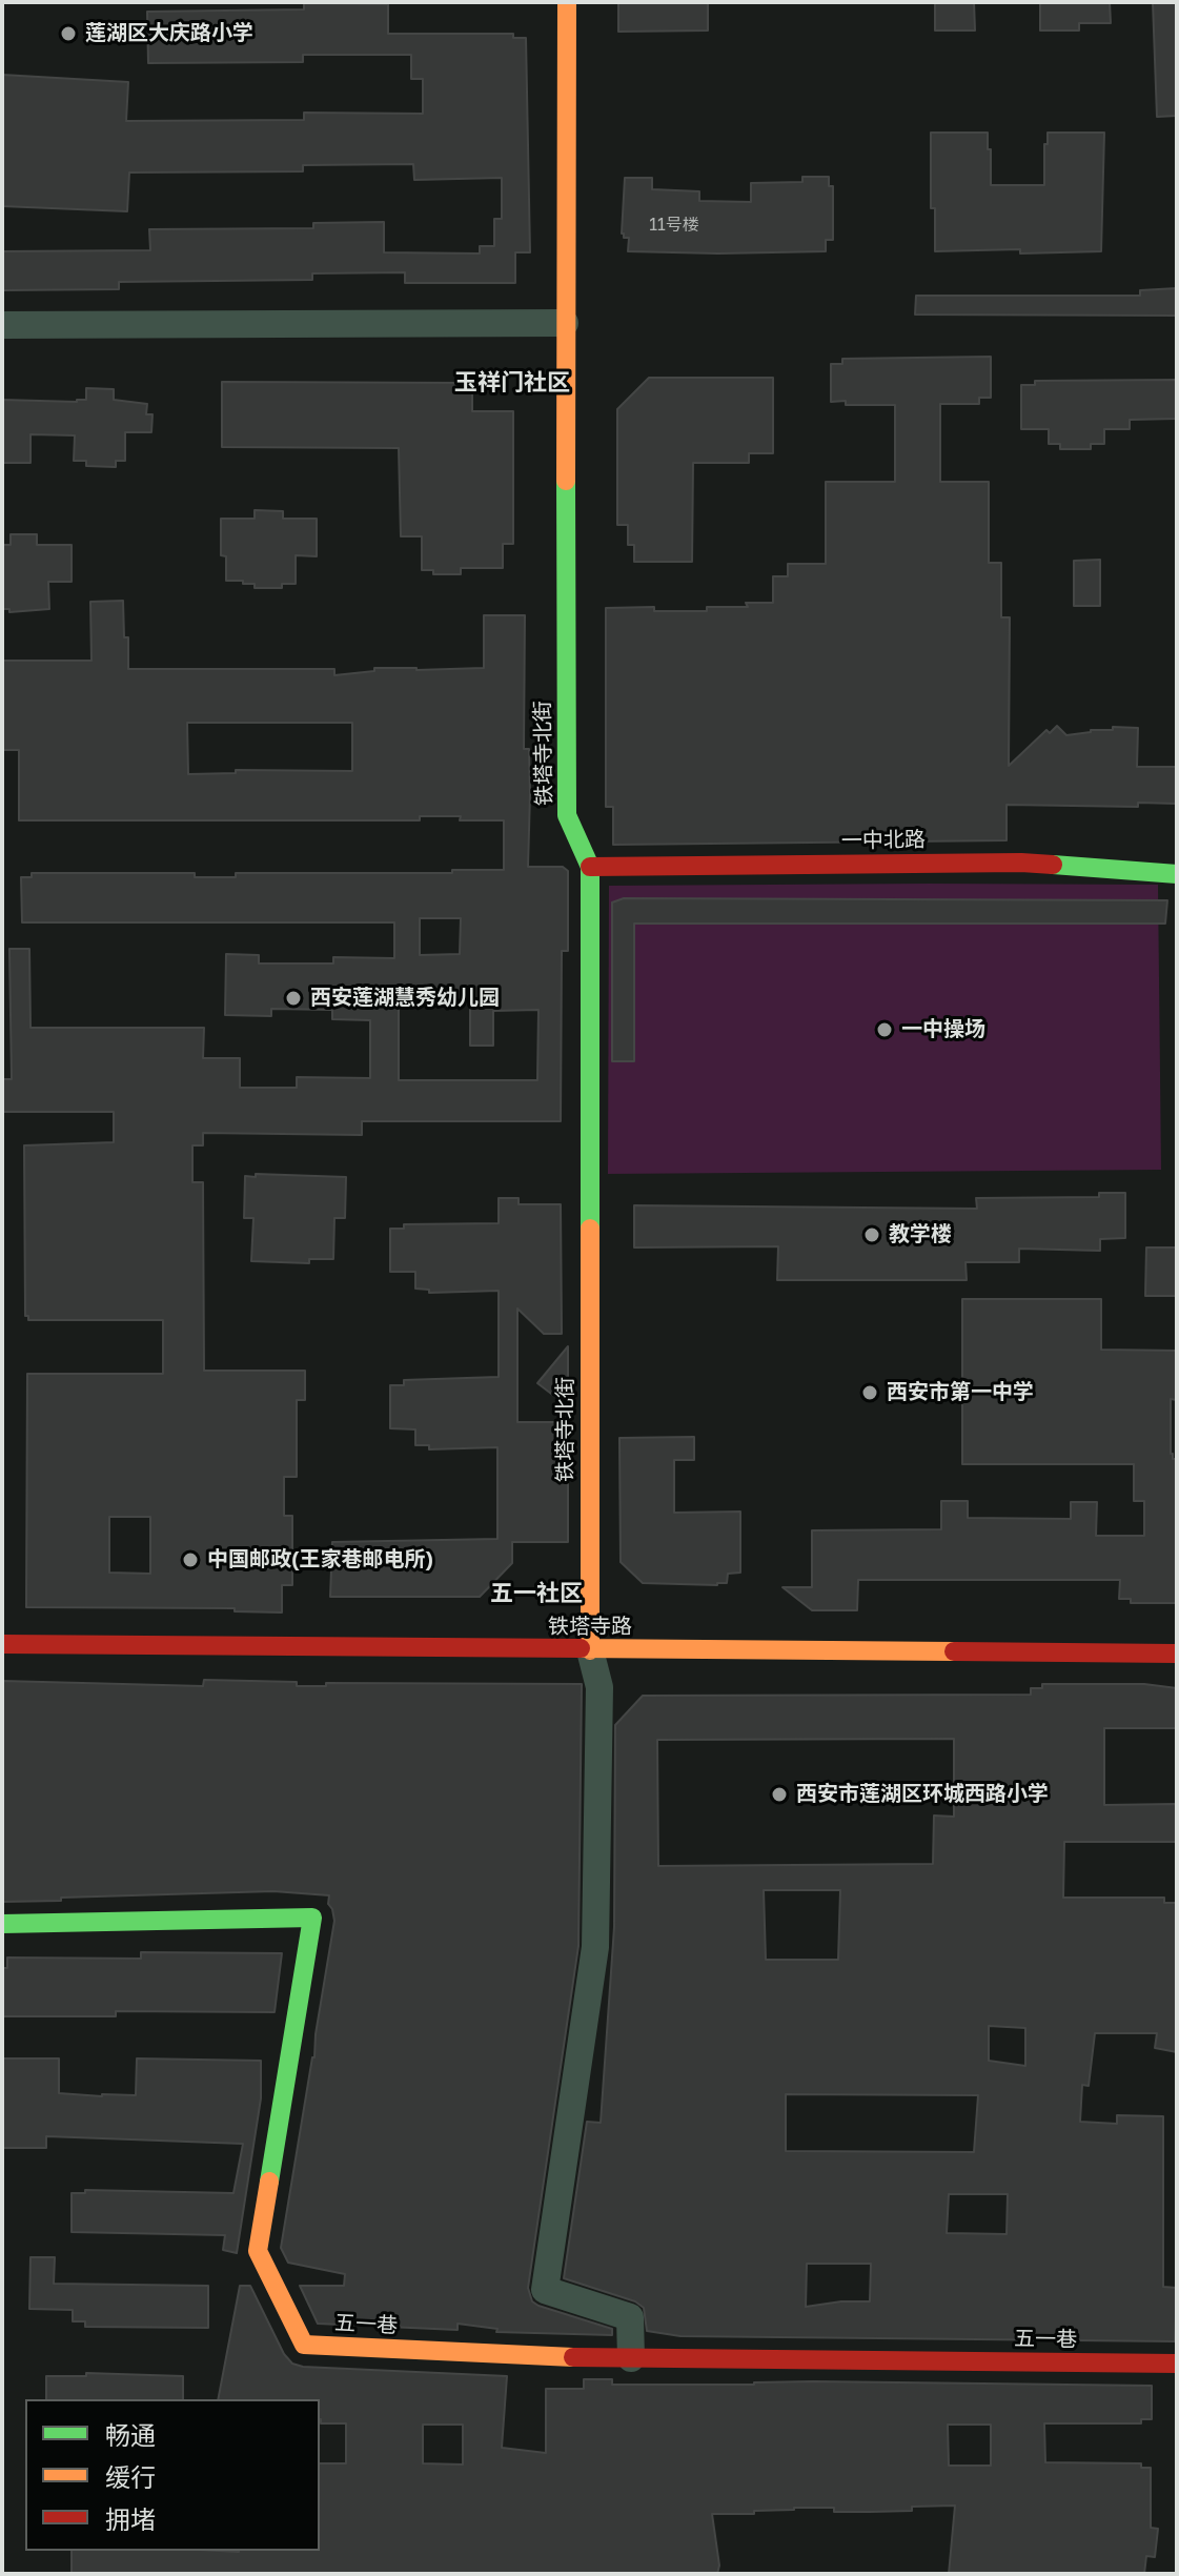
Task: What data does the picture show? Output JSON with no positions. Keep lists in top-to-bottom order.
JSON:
{
  "streets": {
    "street": [
      "铁塔寺北街",
      "一中北路",
      "铁塔寺路",
      "五一巷"
    ]
  },
  "crossings": [
    ["铁塔寺北街", "一中北路"],
    ["铁塔寺北街", "铁塔寺路"]
  ],
  "districts": ["玉祥门社区", "五一社区"],
  "places": [
    "莲湖区大庆路小学",
    "西安莲湖慧秀幼儿园",
    "一中操场",
    "教学楼",
    "西安市第一中学",
    "中国邮政(王家巷邮电所)",
    "西安市莲湖区环城西路小学"
  ],
  "house_numbers": ["11号楼"],
  "legend": ["畅通", "缓行", "拥堵"]
}
